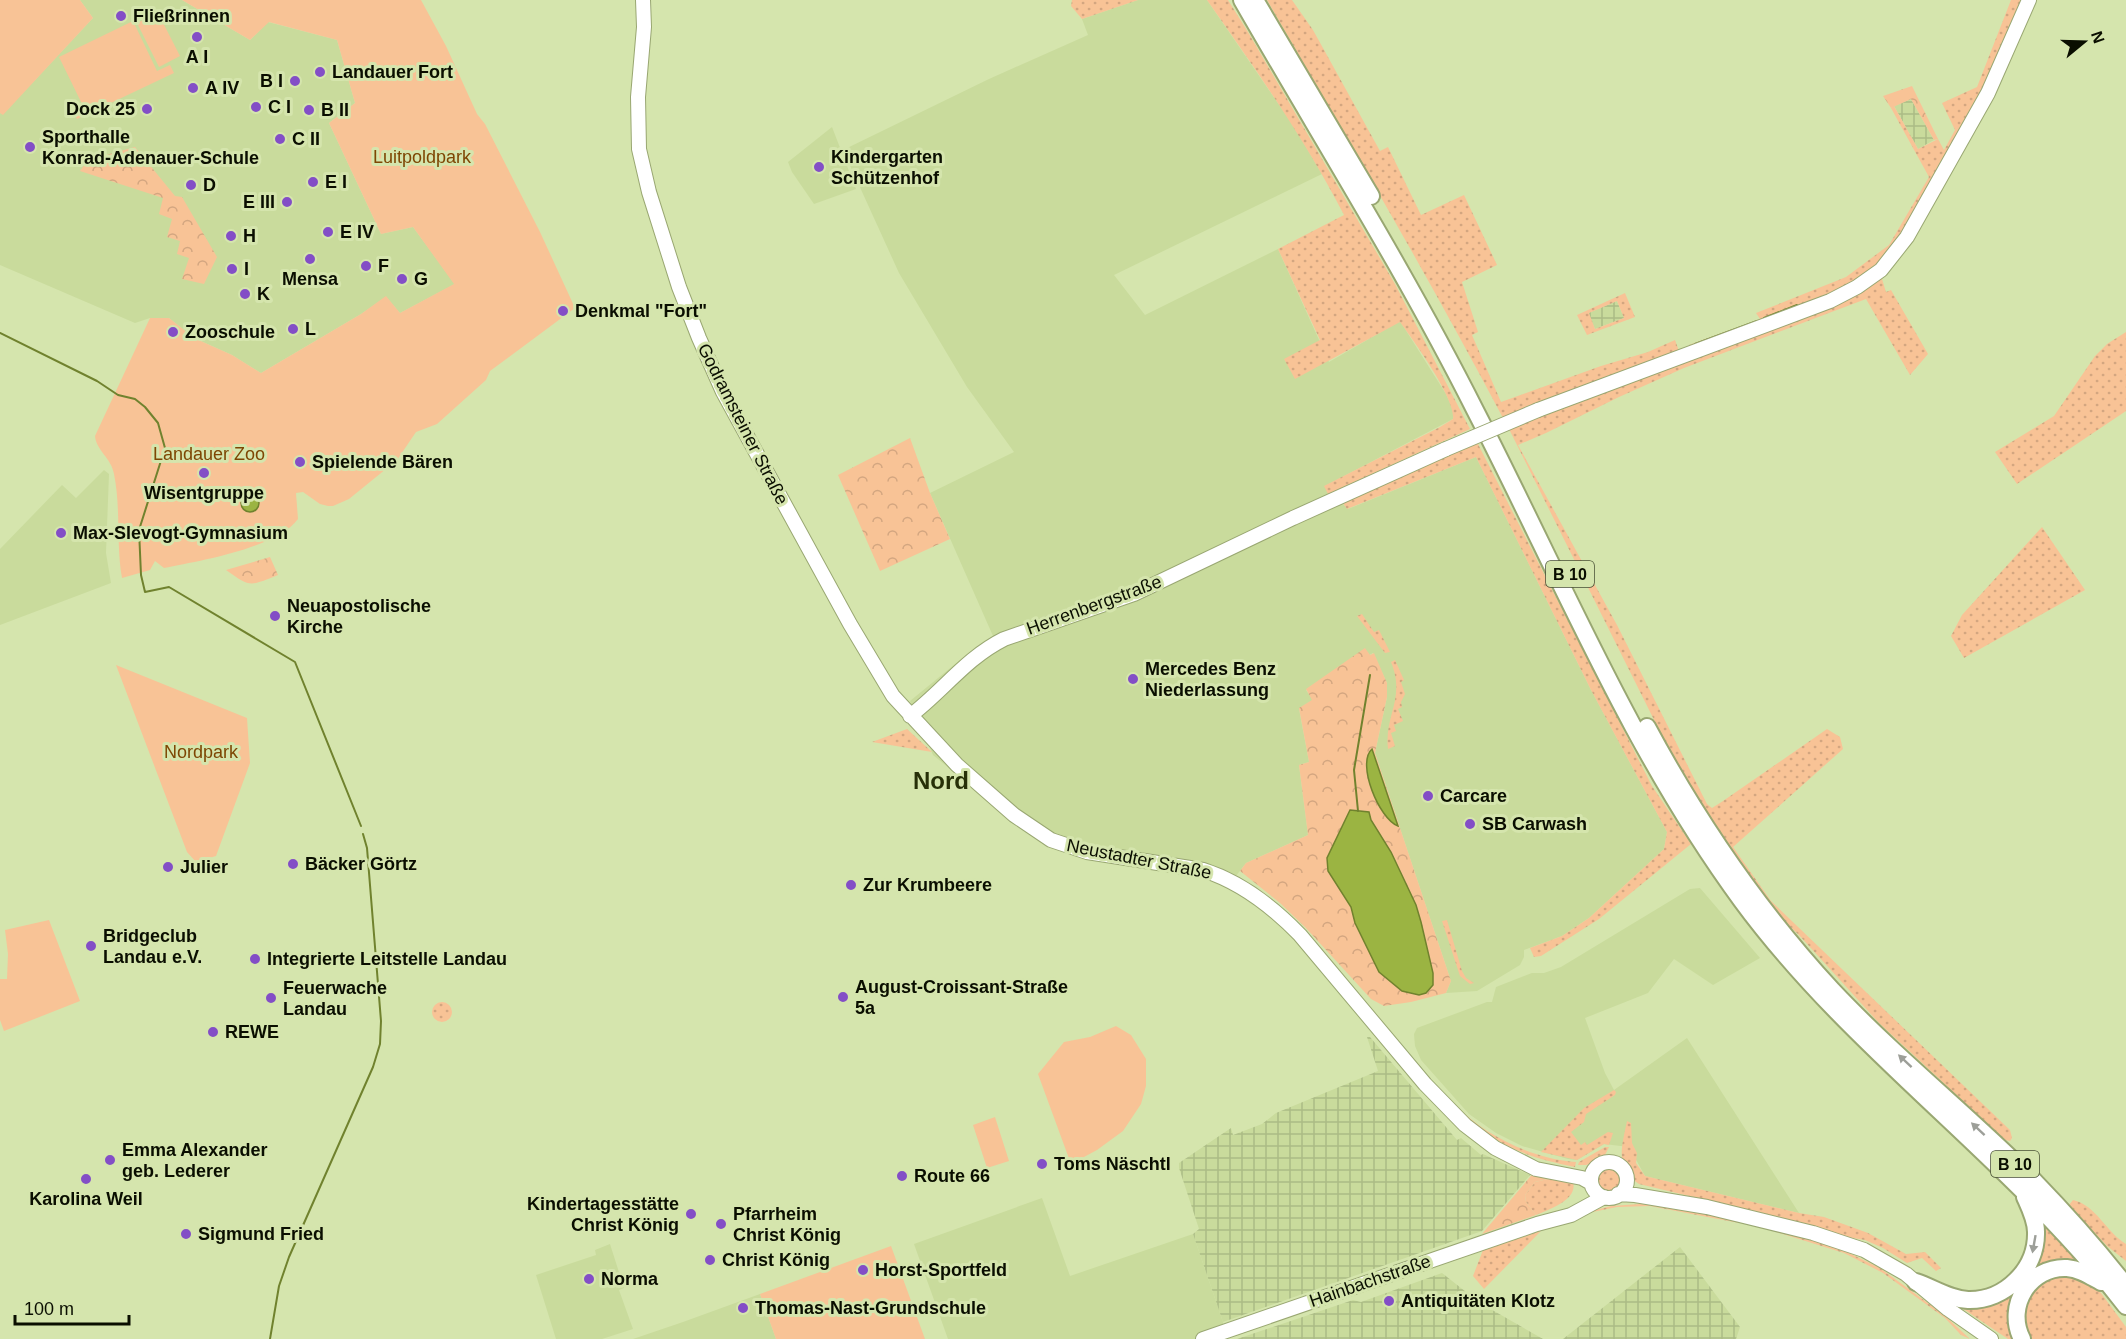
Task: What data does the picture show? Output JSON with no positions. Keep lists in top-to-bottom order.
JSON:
{
  "streets": {
    "highway": ["B 10"],
    "main road": [
      "Godramsteiner Straße",
      "Herrenbergstraße",
      "Neustadter Straße",
      "Hainbachstraße"
    ]
  },
  "crossings": [
    ["Godramsteiner Straße", "Herrenbergstraße"],
    ["Godramsteiner Straße", "Neustadter Straße"],
    ["Herrenbergstraße", "Neustadter Straße"],
    ["Neustadter Straße", "Hainbachstraße"]
  ],
  "districts": ["Nord"],
  "parks": ["Luitpoldpark", "Landauer Zoo", "Nordpark"],
  "places": [
    "Fließrinnen",
    "A I",
    "Landauer Fort",
    "B I",
    "A IV",
    "C I",
    "Dock 25",
    "B II",
    "C II",
    "Sporthalle Konrad-Adenauer-Schule",
    "Kindergarten Schützenhof",
    "E I",
    "D",
    "E III",
    "E IV",
    "H",
    "Mensa",
    "F",
    "I",
    "G",
    "K",
    "Denkmal \"Fort\"",
    "L",
    "Zooschule",
    "Spielende Bären",
    "Wisentgruppe",
    "Max-Slevogt-Gymnasium",
    "Neuapostolische Kirche",
    "Mercedes Benz Niederlassung",
    "Carcare",
    "SB Carwash",
    "Bäcker Görtz",
    "Julier",
    "Zur Krumbeere",
    "Bridgeclub Landau e.V.",
    "Integrierte Leitstelle Landau",
    "August-Croissant-Straße 5a",
    "Feuerwache Landau",
    "REWE",
    "Emma Alexander geb. Lederer",
    "Toms Näschtl",
    "Route 66",
    "Karolina Weil",
    "Kindertagesstätte Christ König",
    "Pfarrheim Christ König",
    "Sigmund Fried",
    "Christ König",
    "Horst-Sportfeld",
    "Norma",
    "Antiquitäten Klotz",
    "Thomas-Nast-Grundschule"
  ],
  "scale_bar": "100 m",
  "north": "right"
}
